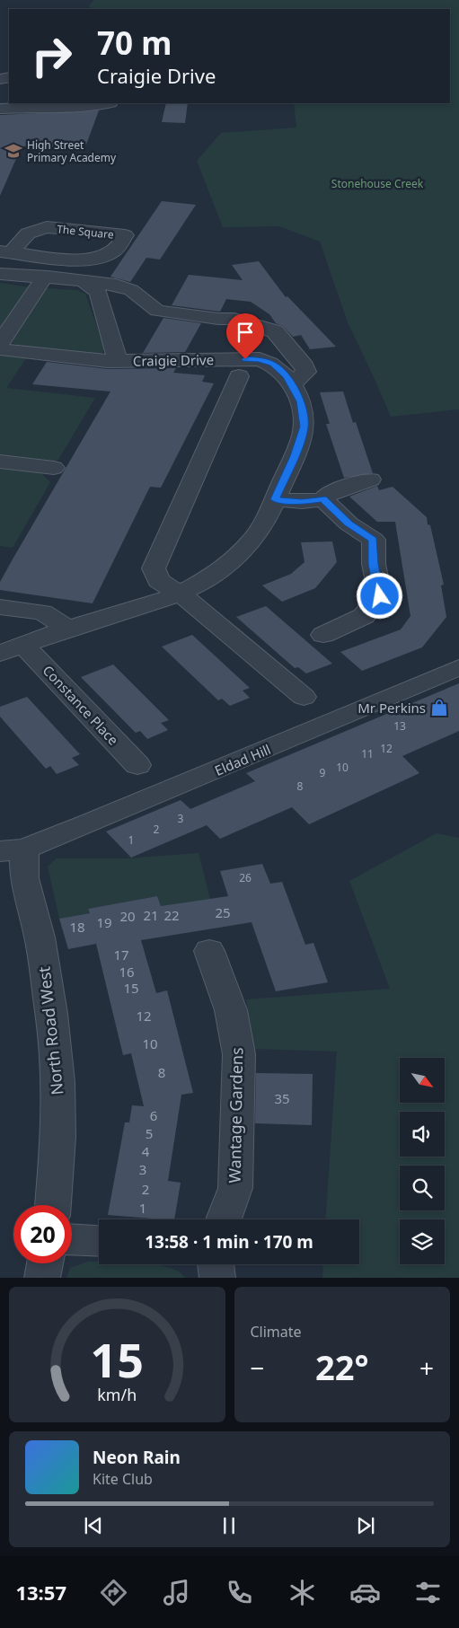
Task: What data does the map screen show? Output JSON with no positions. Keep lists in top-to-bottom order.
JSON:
{
  "streets": {
    "street": [
      "The Square",
      "Craigie Drive",
      "Constance Place",
      "Eldad Hill",
      "North Road West",
      "Wantage Gardens"
    ]
  },
  "crossings": [
    ["Craigie Drive", "Constance Place"],
    ["Eldad Hill", "North Road West"]
  ],
  "parks": ["Stonehouse Creek"],
  "places": {
    "school or university": ["High Street Primary Academy"],
    "shop": ["Mr Perkins"]
  },
  "house_numbers": [
    "13",
    "12",
    "11",
    "10",
    "9",
    "8",
    "3",
    "2",
    "1",
    "26",
    "25",
    "21",
    "22",
    "20",
    "19",
    "18",
    "17",
    "16",
    "15",
    "12",
    "10",
    "8",
    "35",
    "6",
    "5",
    "4",
    "3",
    "2",
    "1"
  ],
  "north": "bottom right",
  "page": {
    "turn": ["70 m", "Craigie Drive"],
    "limit": "20",
    "trip": "13:58 · 1 min · 170 m",
    "tile": "Climate",
    "heat": ["−", "22°", "+"],
    "song": ["Neon Rain", "Kite Club"],
    "tabs": "13:57",
    "gauge": ["15", "km/h"]
  }
}
